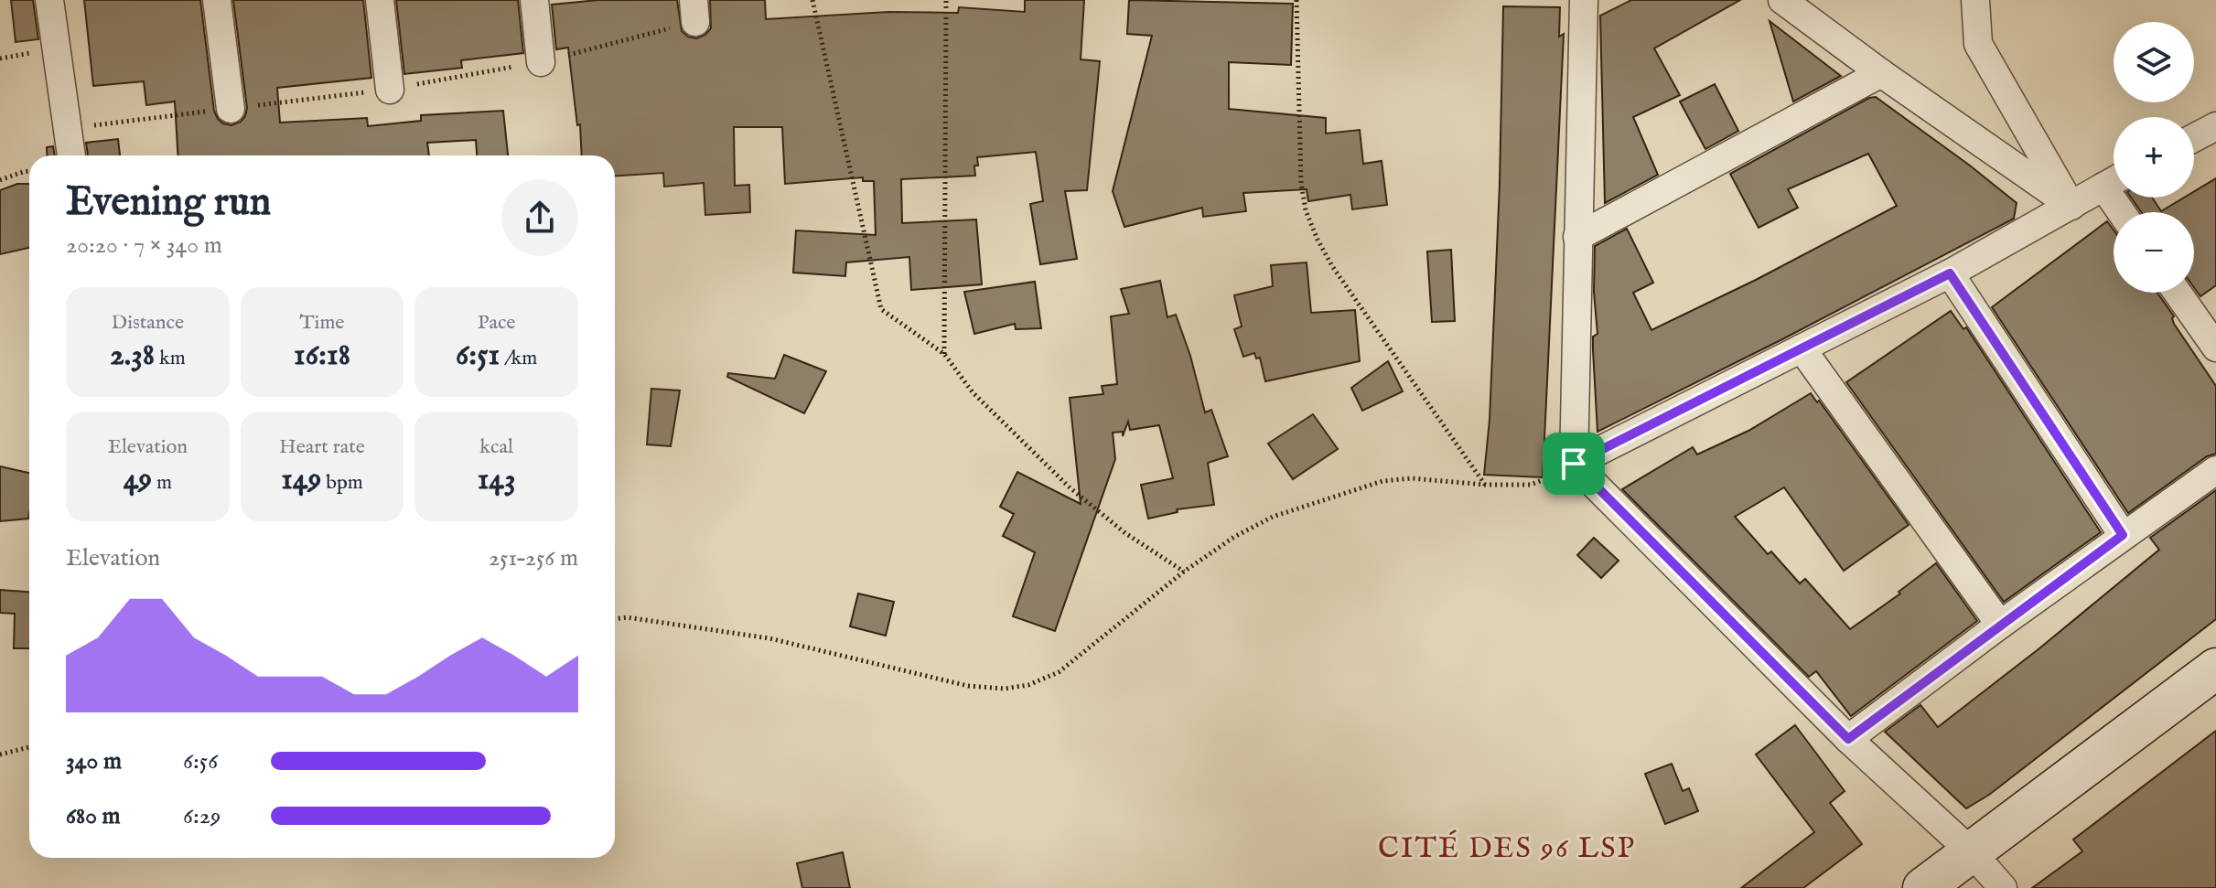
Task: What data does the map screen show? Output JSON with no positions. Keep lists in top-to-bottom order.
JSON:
{
  "districts": ["CITÉ DES 96 LSP"],
  "page": {
    "map_buttons": ["+", "−"],
    "heading": ["Evening run", "20:20 · 7 × 340 m"],
    "stats": [
      ["Distance", "2.38 km"],
      ["Time", "16:18"],
      ["Pace", "6:51 /km"],
      ["Elevation", "49 m"],
      ["Heart rate", "149 bpm"],
      ["kcal", "143"]
    ],
    "chart": ["Elevation", "251–256 m"],
    "list": [
      {
        "name": "340 m",
        "note": "6:56"
      },
      {
        "name": "680 m",
        "note": "6:29"
      }
    ]
  }
}
